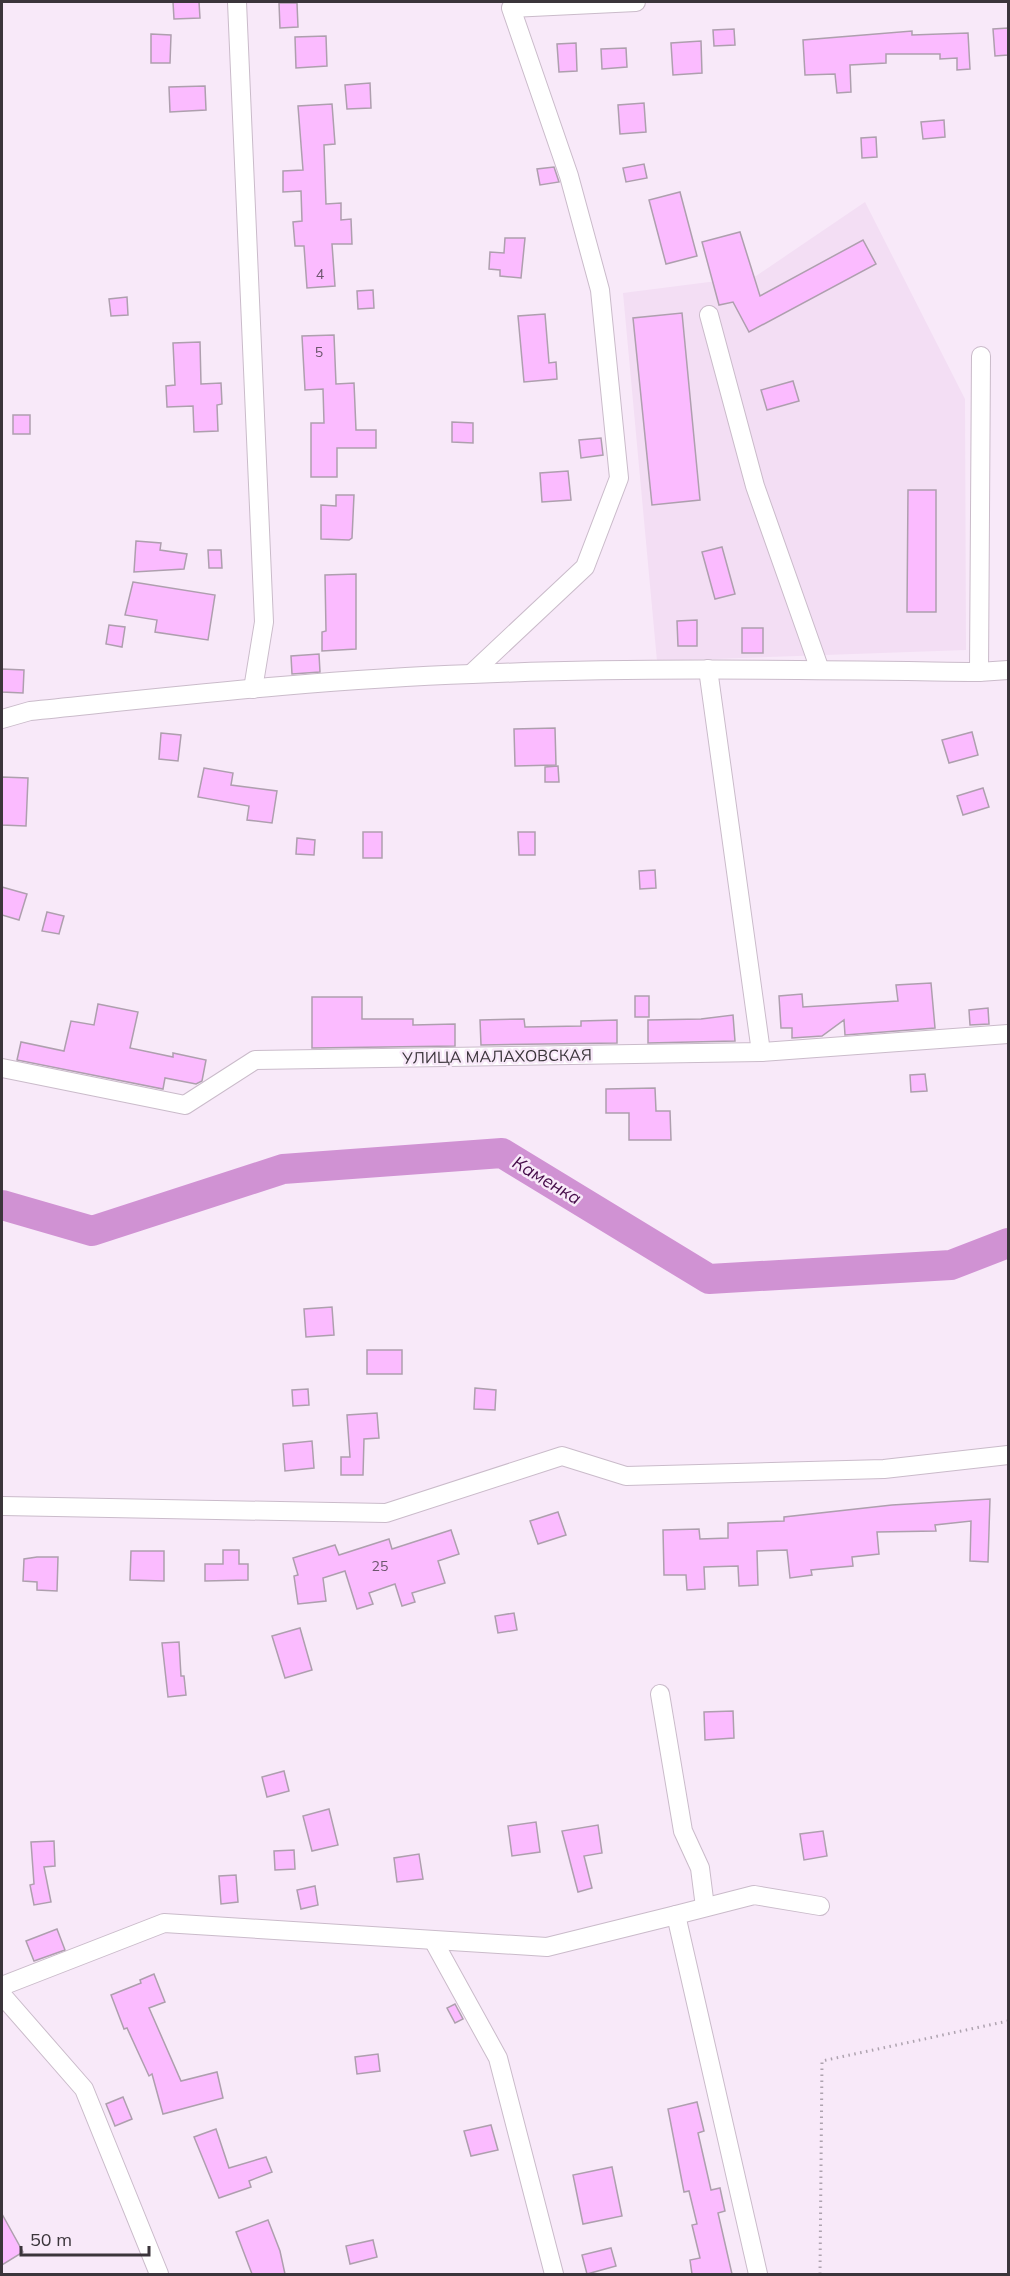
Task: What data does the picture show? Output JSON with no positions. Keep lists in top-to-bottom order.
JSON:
{
  "streets": {
    "street": ["УЛИЦА МАЛАХОВСКАЯ"]
  },
  "water": ["Каменка"],
  "house_numbers": ["4", "5", "25"],
  "scale_bar": "50 m"
}
